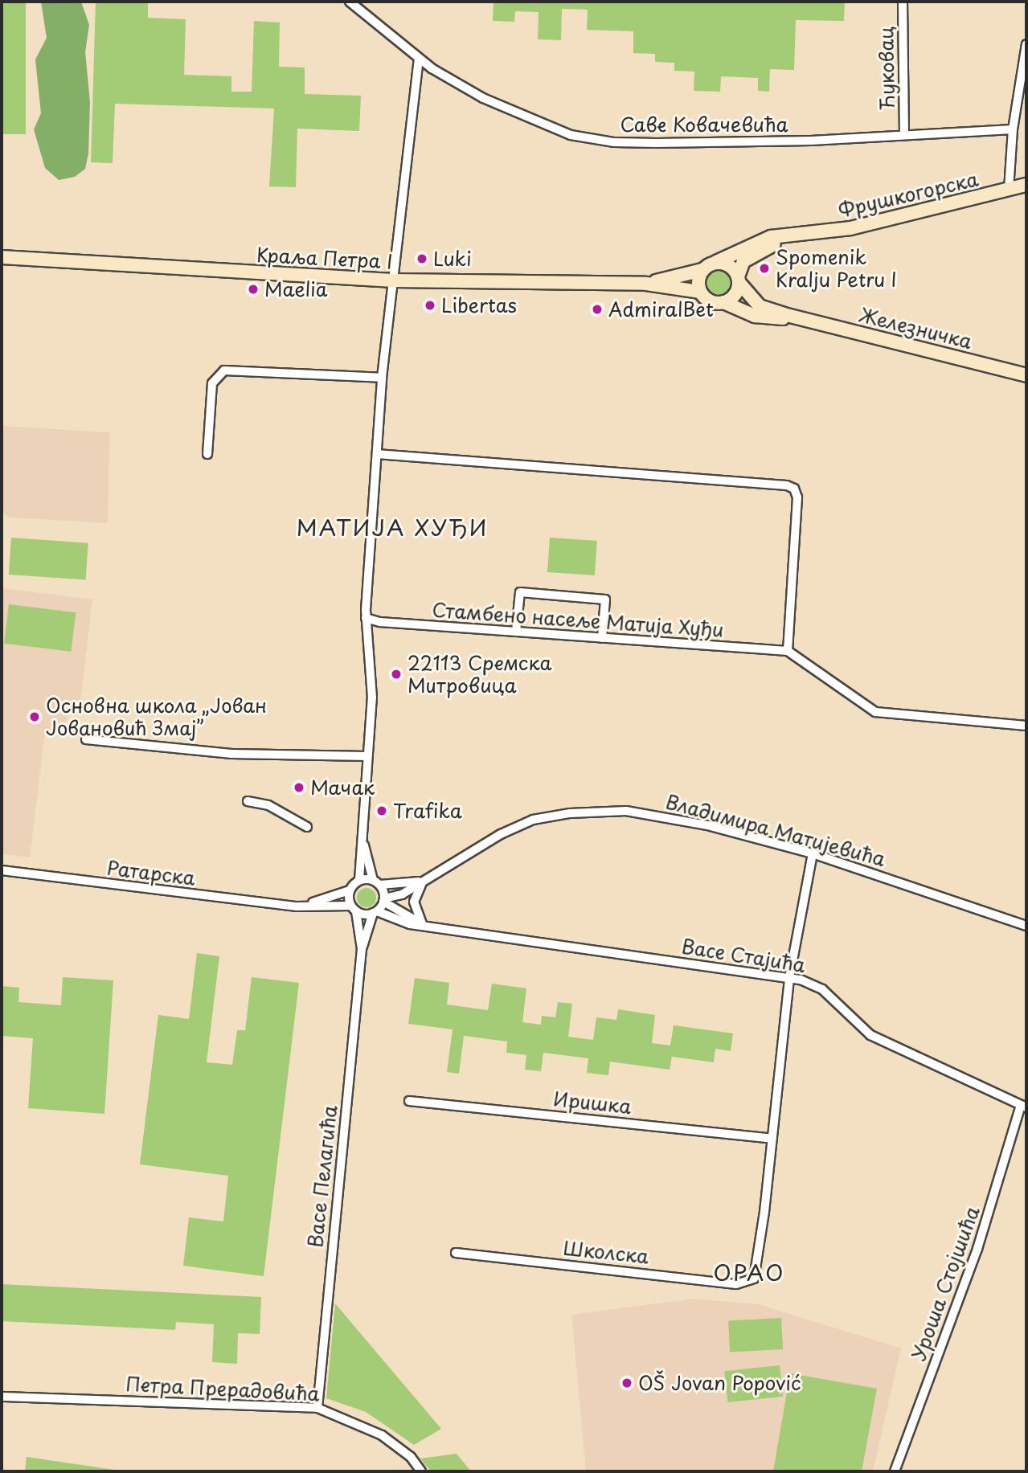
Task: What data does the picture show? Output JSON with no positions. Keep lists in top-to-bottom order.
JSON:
{
  "streets": {
    "street": [
      "Ћуковац",
      "Саве Ковачевића",
      "Фрушкогорска",
      "Краља Петра I",
      "Железничка",
      "Стамбено насеље Матија Хуђи",
      "Владимира Матијевића",
      "Ратарска",
      "Васе Стајића",
      "Иришка",
      "Васе Пелагића",
      "Школска",
      "Уроша Стојшића",
      "Петра Прерадовића"
    ]
  },
  "crossings": [
    ["Ћуковац", "Саве Ковачевића"],
    ["Фрушкогорска", "Краља Петра I"],
    ["Фрушкогорска", "Железничка"],
    ["Краља Петра I", "Железничка"],
    ["Владимира Матијевића", "Ратарска"],
    ["Владимира Матијевића", "Васе Стајића"],
    ["Владимира Матијевића", "Васе Пелагића"],
    ["Ратарска", "Васе Стајића"],
    ["Ратарска", "Васе Пелагића"],
    ["Васе Стајића", "Васе Пелагића"],
    ["Васе Стајића", "Уроша Стојшића"],
    ["Иришка", "Школска"],
    ["Васе Пелагића", "Петра Прерадовића"]
  ],
  "districts": ["МАТИЈА ХУЂИ", "ОРАО"],
  "places": [
    "Luki",
    "Spomenik Kralju Petru I",
    "Maelia",
    "Libertas",
    "AdmiralBet",
    "22113 Сремска Митровица",
    "Основна школа „Јован Јовановић Змај”",
    "Мачак",
    "Trafika",
    "OŠ Jovan Popović"
  ]
}
